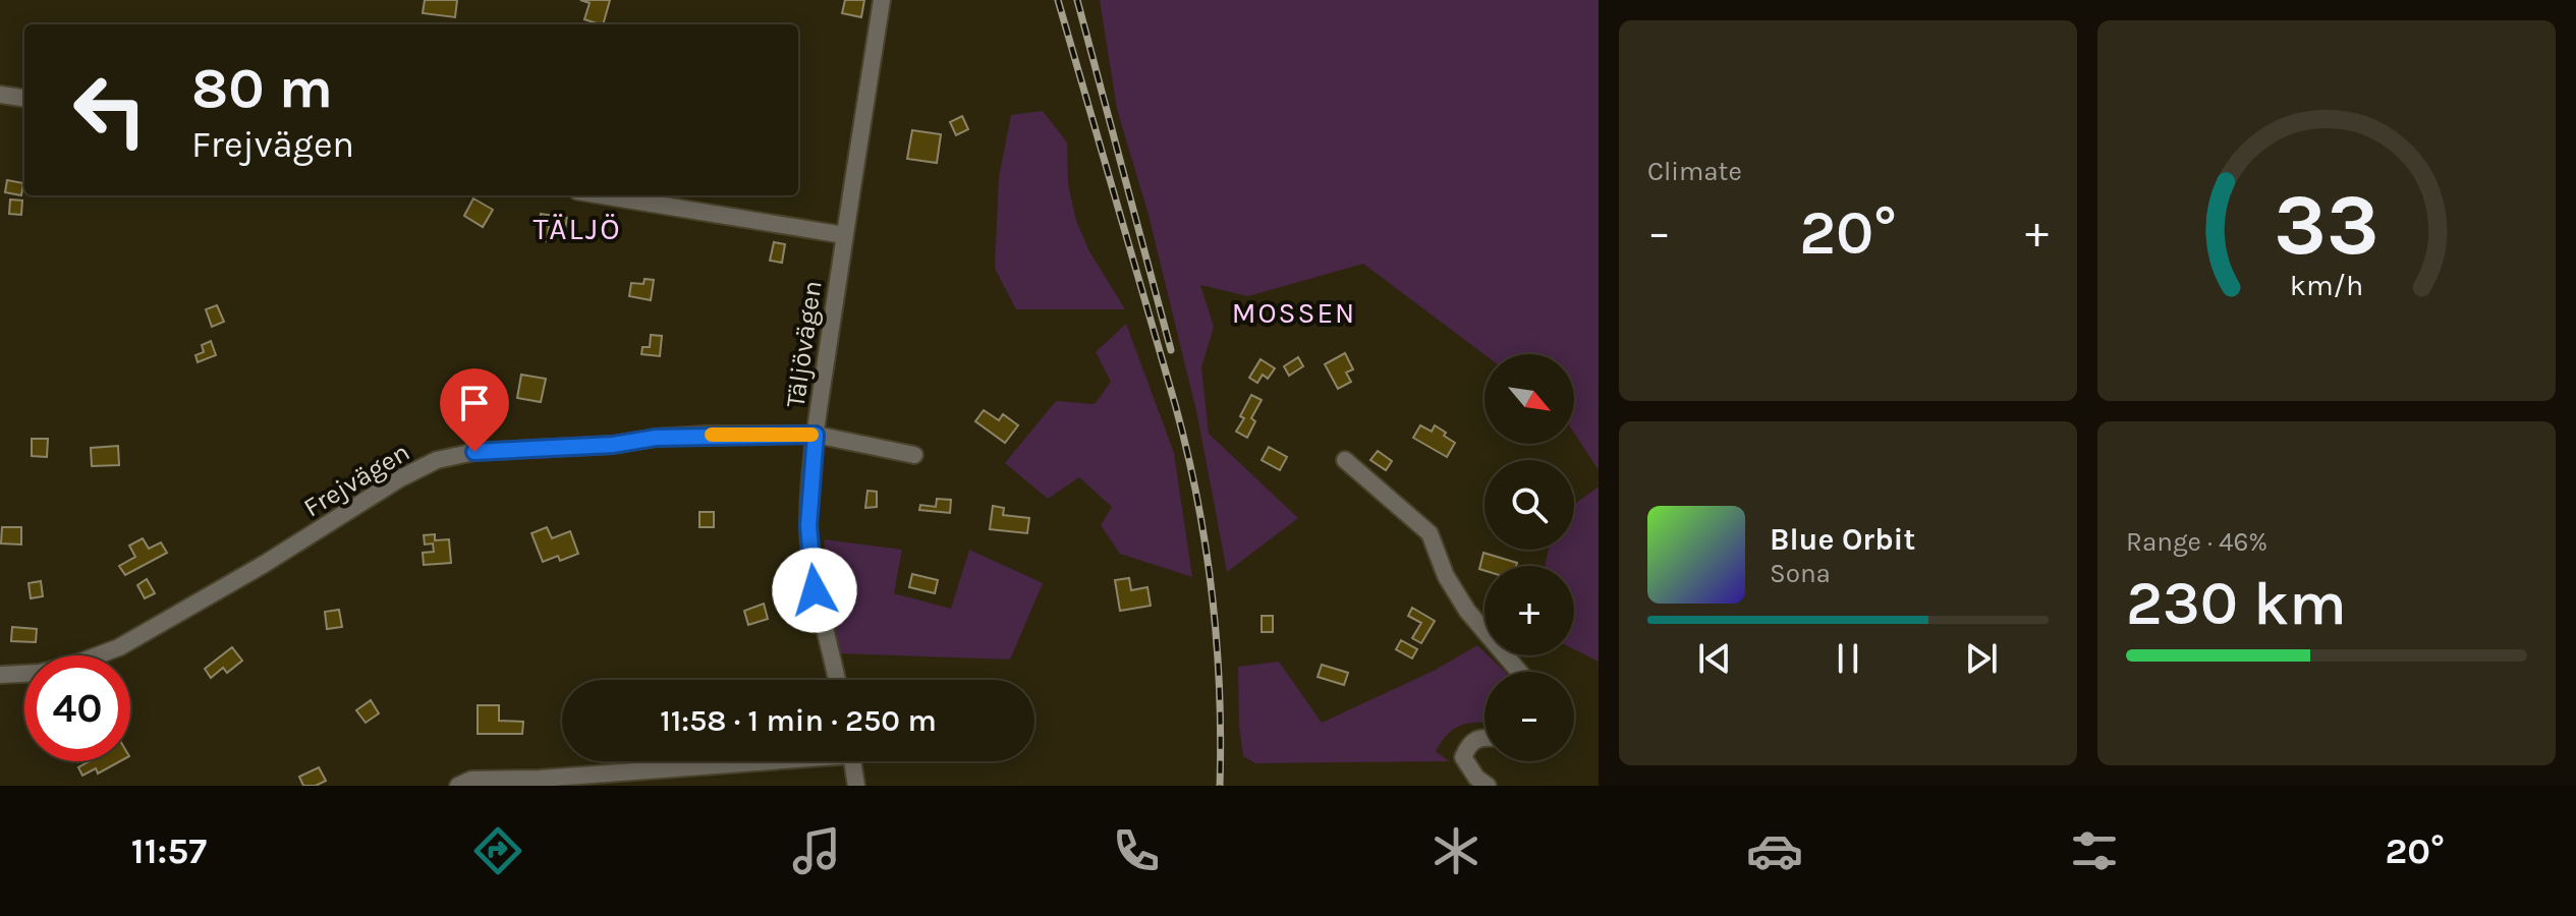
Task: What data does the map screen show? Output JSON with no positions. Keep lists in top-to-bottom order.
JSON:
{
  "streets": {
    "street": ["Täljövägen", "Frejvägen"]
  },
  "crossings": [
    ["Täljövägen", "Frejvägen"]
  ],
  "districts": ["TÄLJÖ", "MOSSEN"],
  "north": "bottom right",
  "page": {
    "tile": [
      "Climate",
      ["Range · 46%", "230 km"]
    ],
    "turn": ["80 m", "Frejvägen"],
    "heat": ["−", "20°", "+"],
    "map_buttons": ["+", "−"],
    "song": ["Blue Orbit", "Sona"],
    "limit": "40",
    "trip": "11:58 · 1 min · 250 m",
    "tabs": ["11:57", "20°"],
    "gauge": ["33", "km/h"]
  }
}
